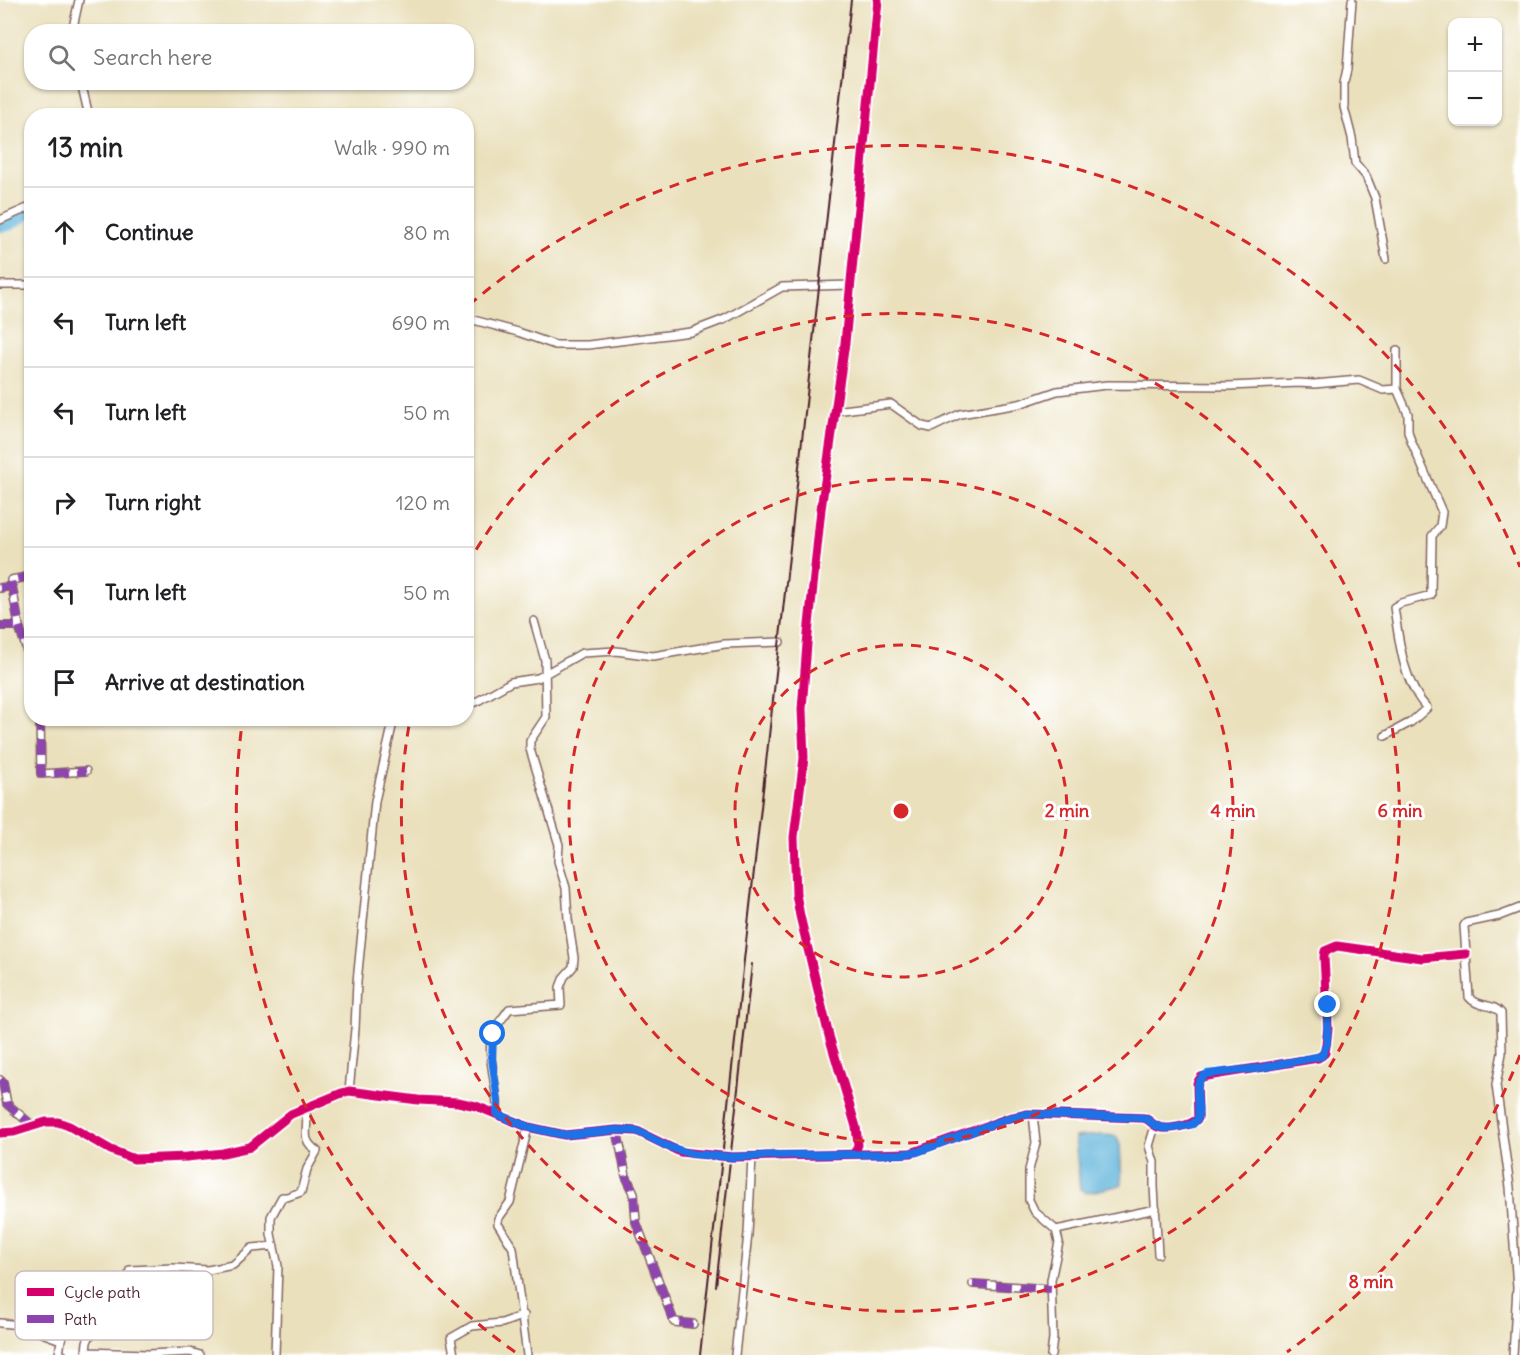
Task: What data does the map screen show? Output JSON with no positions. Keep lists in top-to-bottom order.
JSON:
{
  "legend": ["Cycle path", "Path"],
  "page": {
    "map_buttons": ["+", "−"],
    "search": "Search here",
    "heading": ["13 min", "Walk · 990 m"],
    "list": [
      ["Continue", "80 m"],
      ["Turn left", "690 m"],
      ["Turn left", "50 m"],
      ["Turn right", "120 m"],
      ["Turn left", "50 m"],
      "Arrive at destination"
    ]
  },
  "rings": [
    "2 min",
    "4 min",
    "6 min",
    "8 min"
  ]
}
